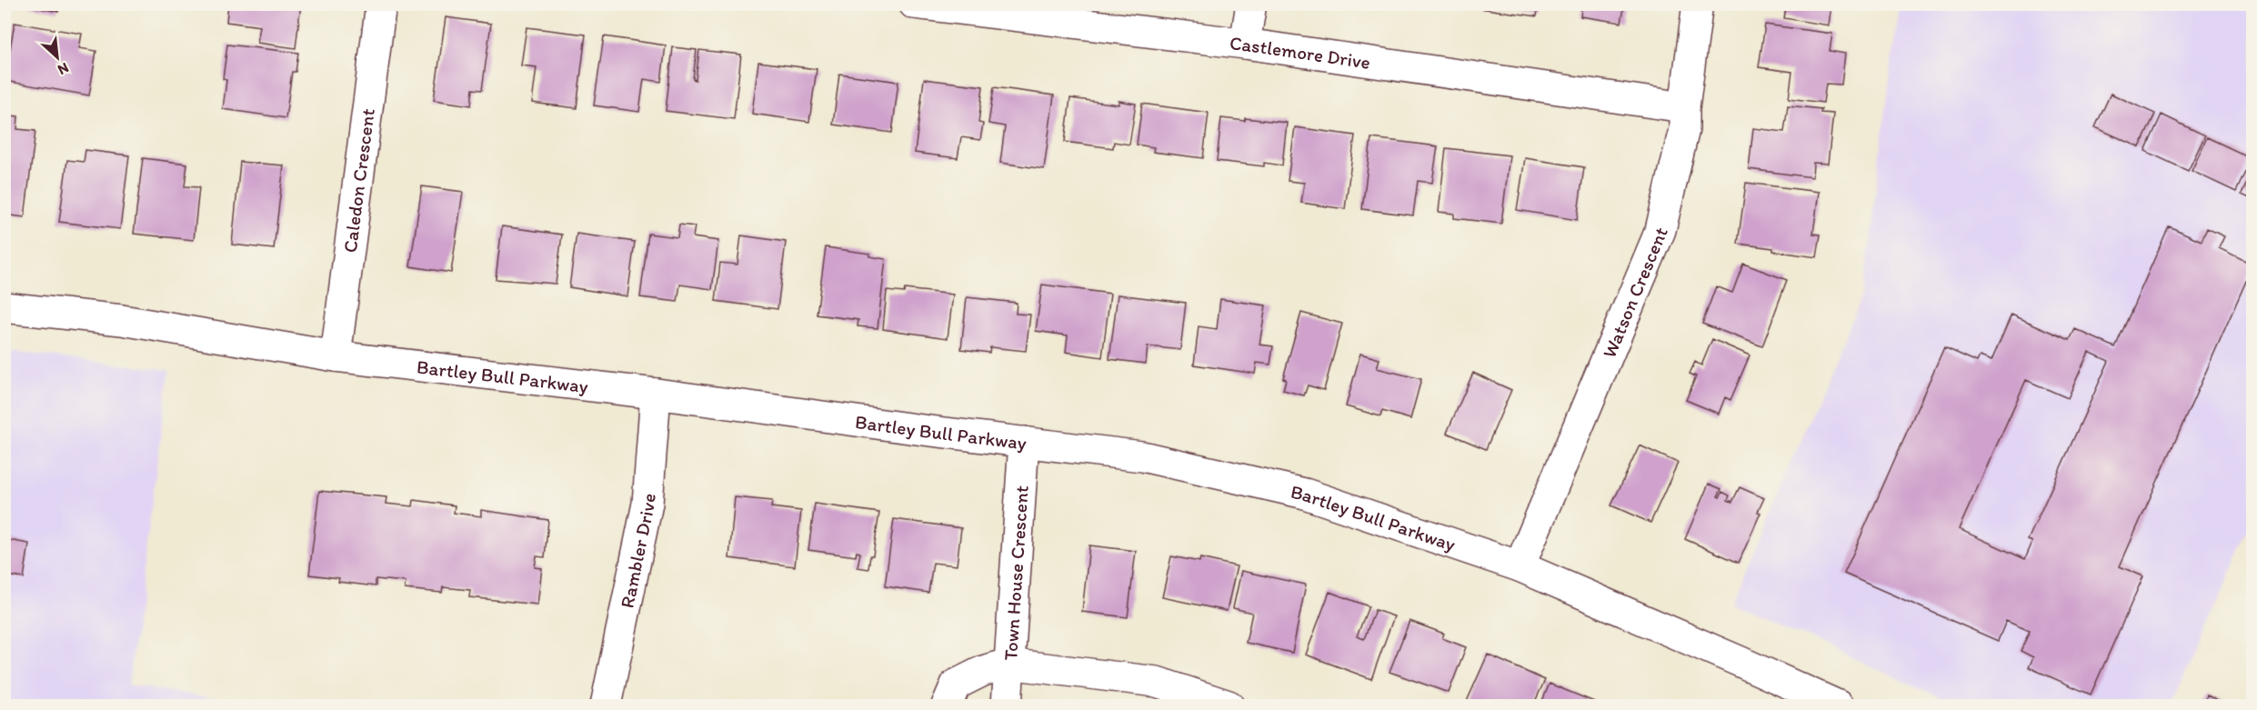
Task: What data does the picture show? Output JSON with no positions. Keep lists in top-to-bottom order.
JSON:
{
  "streets": {
    "street": [
      "Castlemore Drive",
      "Caledon Crescent",
      "Watson Crescent",
      "Bartley Bull Parkway",
      "Rambler Drive",
      "Town House Crescent"
    ]
  },
  "crossings": [
    ["Castlemore Drive", "Watson Crescent"],
    ["Caledon Crescent", "Bartley Bull Parkway"],
    ["Watson Crescent", "Bartley Bull Parkway"],
    ["Bartley Bull Parkway", "Rambler Drive"],
    ["Bartley Bull Parkway", "Town House Crescent"]
  ],
  "north": "bottom right"
}
